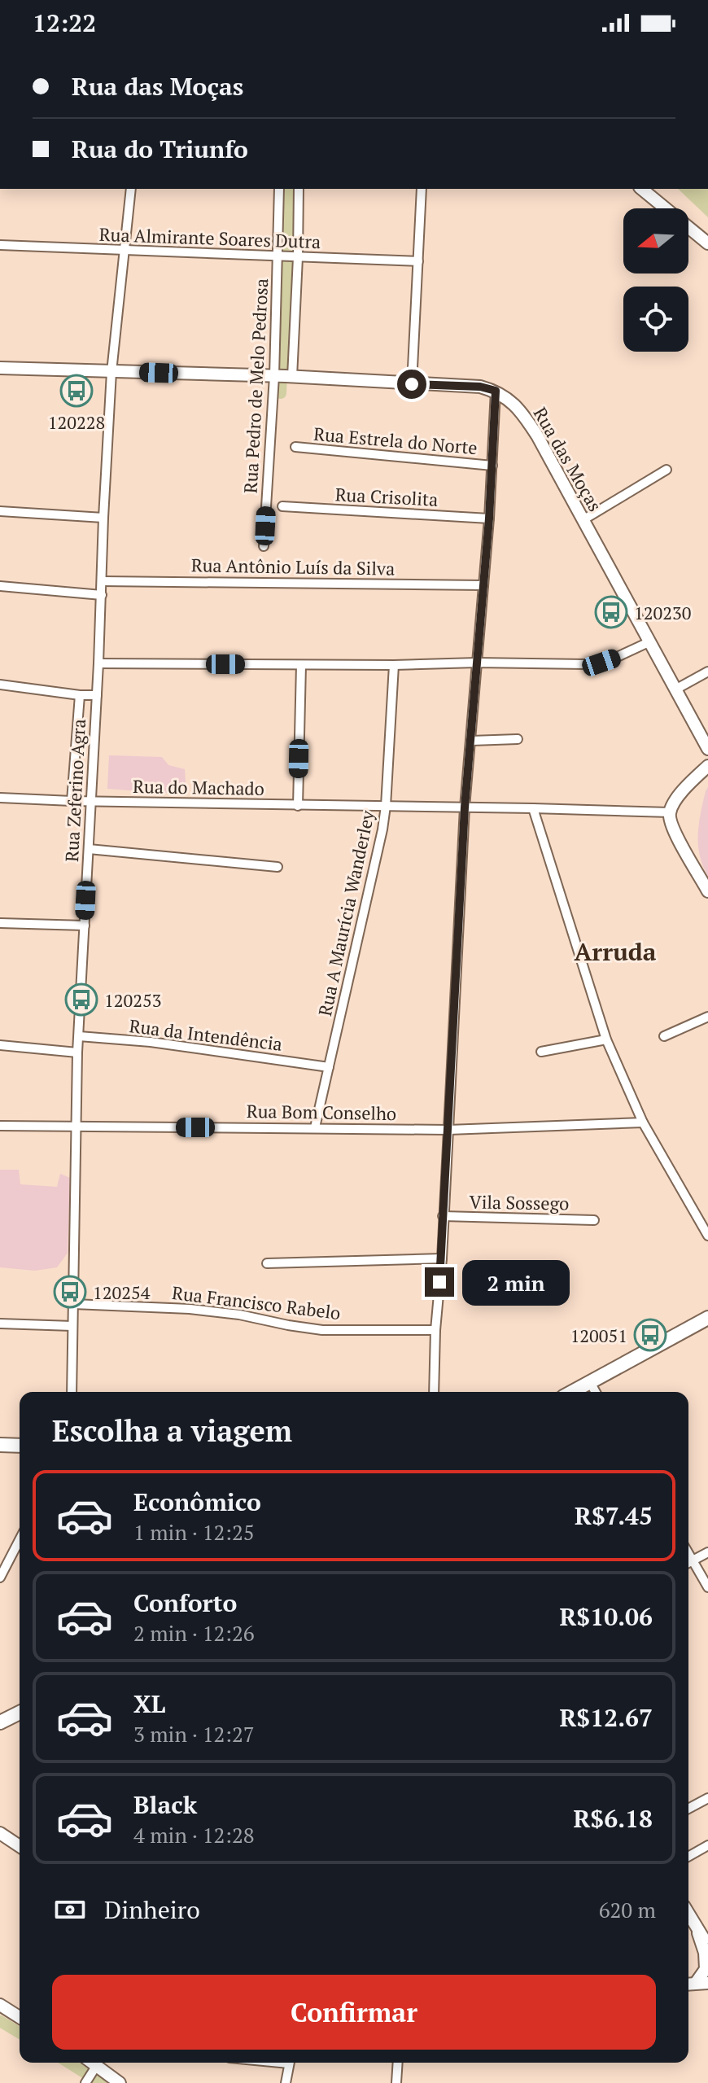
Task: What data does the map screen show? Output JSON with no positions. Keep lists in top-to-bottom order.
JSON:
{
  "streets": {
    "street": [
      "Rua Almirante Soares Dutra",
      "Rua Pedro de Melo Pedrosa",
      "Rua Estrela do Norte",
      "Rua das Moças",
      "Rua Crisolita",
      "Rua Antônio Luís da Silva",
      "Rua do Machado",
      "Rua Zeferino Agra",
      "Rua A Maurícia Wanderley",
      "Rua da Intendência",
      "Rua Bom Conselho",
      "Vila Sossego",
      "Rua Francisco Rabelo"
    ]
  },
  "crossings": [
    ["Rua Almirante Soares Dutra", "Rua Pedro de Melo Pedrosa"],
    ["Rua Almirante Soares Dutra", "Rua Zeferino Agra"],
    ["Rua Antônio Luís da Silva", "Rua Zeferino Agra"],
    ["Rua do Machado", "Rua Zeferino Agra"],
    ["Rua do Machado", "Rua A Maurícia Wanderley"],
    ["Rua Zeferino Agra", "Rua da Intendência"],
    ["Rua Zeferino Agra", "Rua Bom Conselho"],
    ["Rua Zeferino Agra", "Rua Francisco Rabelo"],
    ["Rua A Maurícia Wanderley", "Rua da Intendência"],
    ["Rua A Maurícia Wanderley", "Rua Bom Conselho"]
  ],
  "districts": ["Arruda"],
  "places": {
    "bus stop": [
      "120228",
      "120230",
      "120253",
      "120254",
      "120051"
    ]
  },
  "north": "left",
  "page": {
    "status": "12:22",
    "banner": ["Rua das Moças", "Rua do Triunfo"],
    "bubble": "2 min",
    "heading": "Escolha a viagem",
    "list": [
      {
        "name": "Econômico",
        "note": "1 min · 12:25",
        "value": "R$7.45"
      },
      {
        "name": "Conforto",
        "note": "2 min · 12:26",
        "value": "R$10.06"
      },
      {
        "name": "XL",
        "note": "3 min · 12:27",
        "value": "R$12.67"
      },
      {
        "name": "Black",
        "note": "4 min · 12:28",
        "value": "R$6.18"
      }
    ],
    "pay": ["Dinheiro", "620 m"],
    "buttons": "Confirmar"
  }
}
